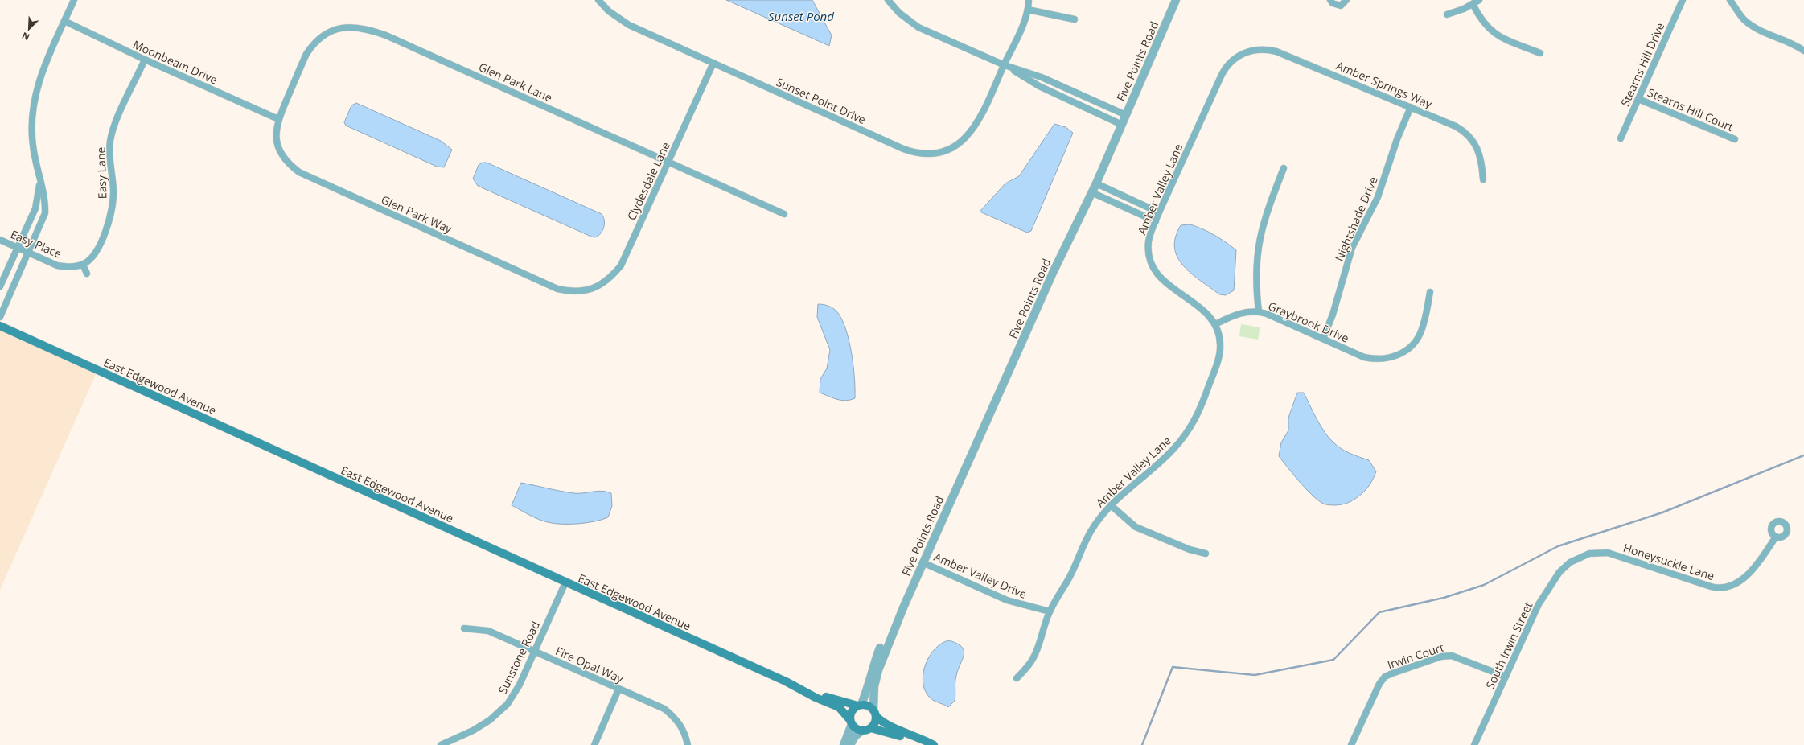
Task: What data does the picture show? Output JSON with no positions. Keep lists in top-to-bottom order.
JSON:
{
  "streets": {
    "main road": ["East Edgewood Avenue"],
    "street": [
      "Five Points Road",
      "Moonbeam Drive",
      "Stearns Hill Drive",
      "Glen Park Lane",
      "Amber Springs Way",
      "Sunset Point Drive",
      "Stearns Hill Court",
      "Easy Lane",
      "Clydesdale Lane",
      "Amber Valley Lane",
      "Glen Park Way",
      "Nightshade Drive",
      "Easy Place",
      "Graybrook Drive",
      "Honeysuckle Lane",
      "Amber Valley Drive",
      "South Irwin Street",
      "Irwin Court",
      "Sunstone Road",
      "Fire Opal Way"
    ]
  },
  "crossings": [
    ["Five Points Road", "Amber Valley Drive"],
    ["Moonbeam Drive", "Glen Park Lane"],
    ["Moonbeam Drive", "Easy Lane"],
    ["Moonbeam Drive", "Glen Park Way"],
    ["Stearns Hill Drive", "Stearns Hill Court"],
    ["Glen Park Lane", "Clydesdale Lane"],
    ["Glen Park Lane", "Glen Park Way"],
    ["Amber Springs Way", "Amber Valley Lane"],
    ["Amber Springs Way", "Nightshade Drive"],
    ["Sunset Point Drive", "Clydesdale Lane"],
    ["Easy Lane", "Easy Place"],
    ["Clydesdale Lane", "Glen Park Way"],
    ["Amber Valley Lane", "Graybrook Drive"],
    ["Amber Valley Lane", "Amber Valley Drive"],
    ["Nightshade Drive", "Graybrook Drive"],
    ["East Edgewood Avenue", "Sunstone Road"],
    ["Honeysuckle Lane", "South Irwin Street"],
    ["South Irwin Street", "Irwin Court"],
    ["Sunstone Road", "Fire Opal Way"]
  ],
  "water": ["Sunset Pond"],
  "north": "bottom left"
}
